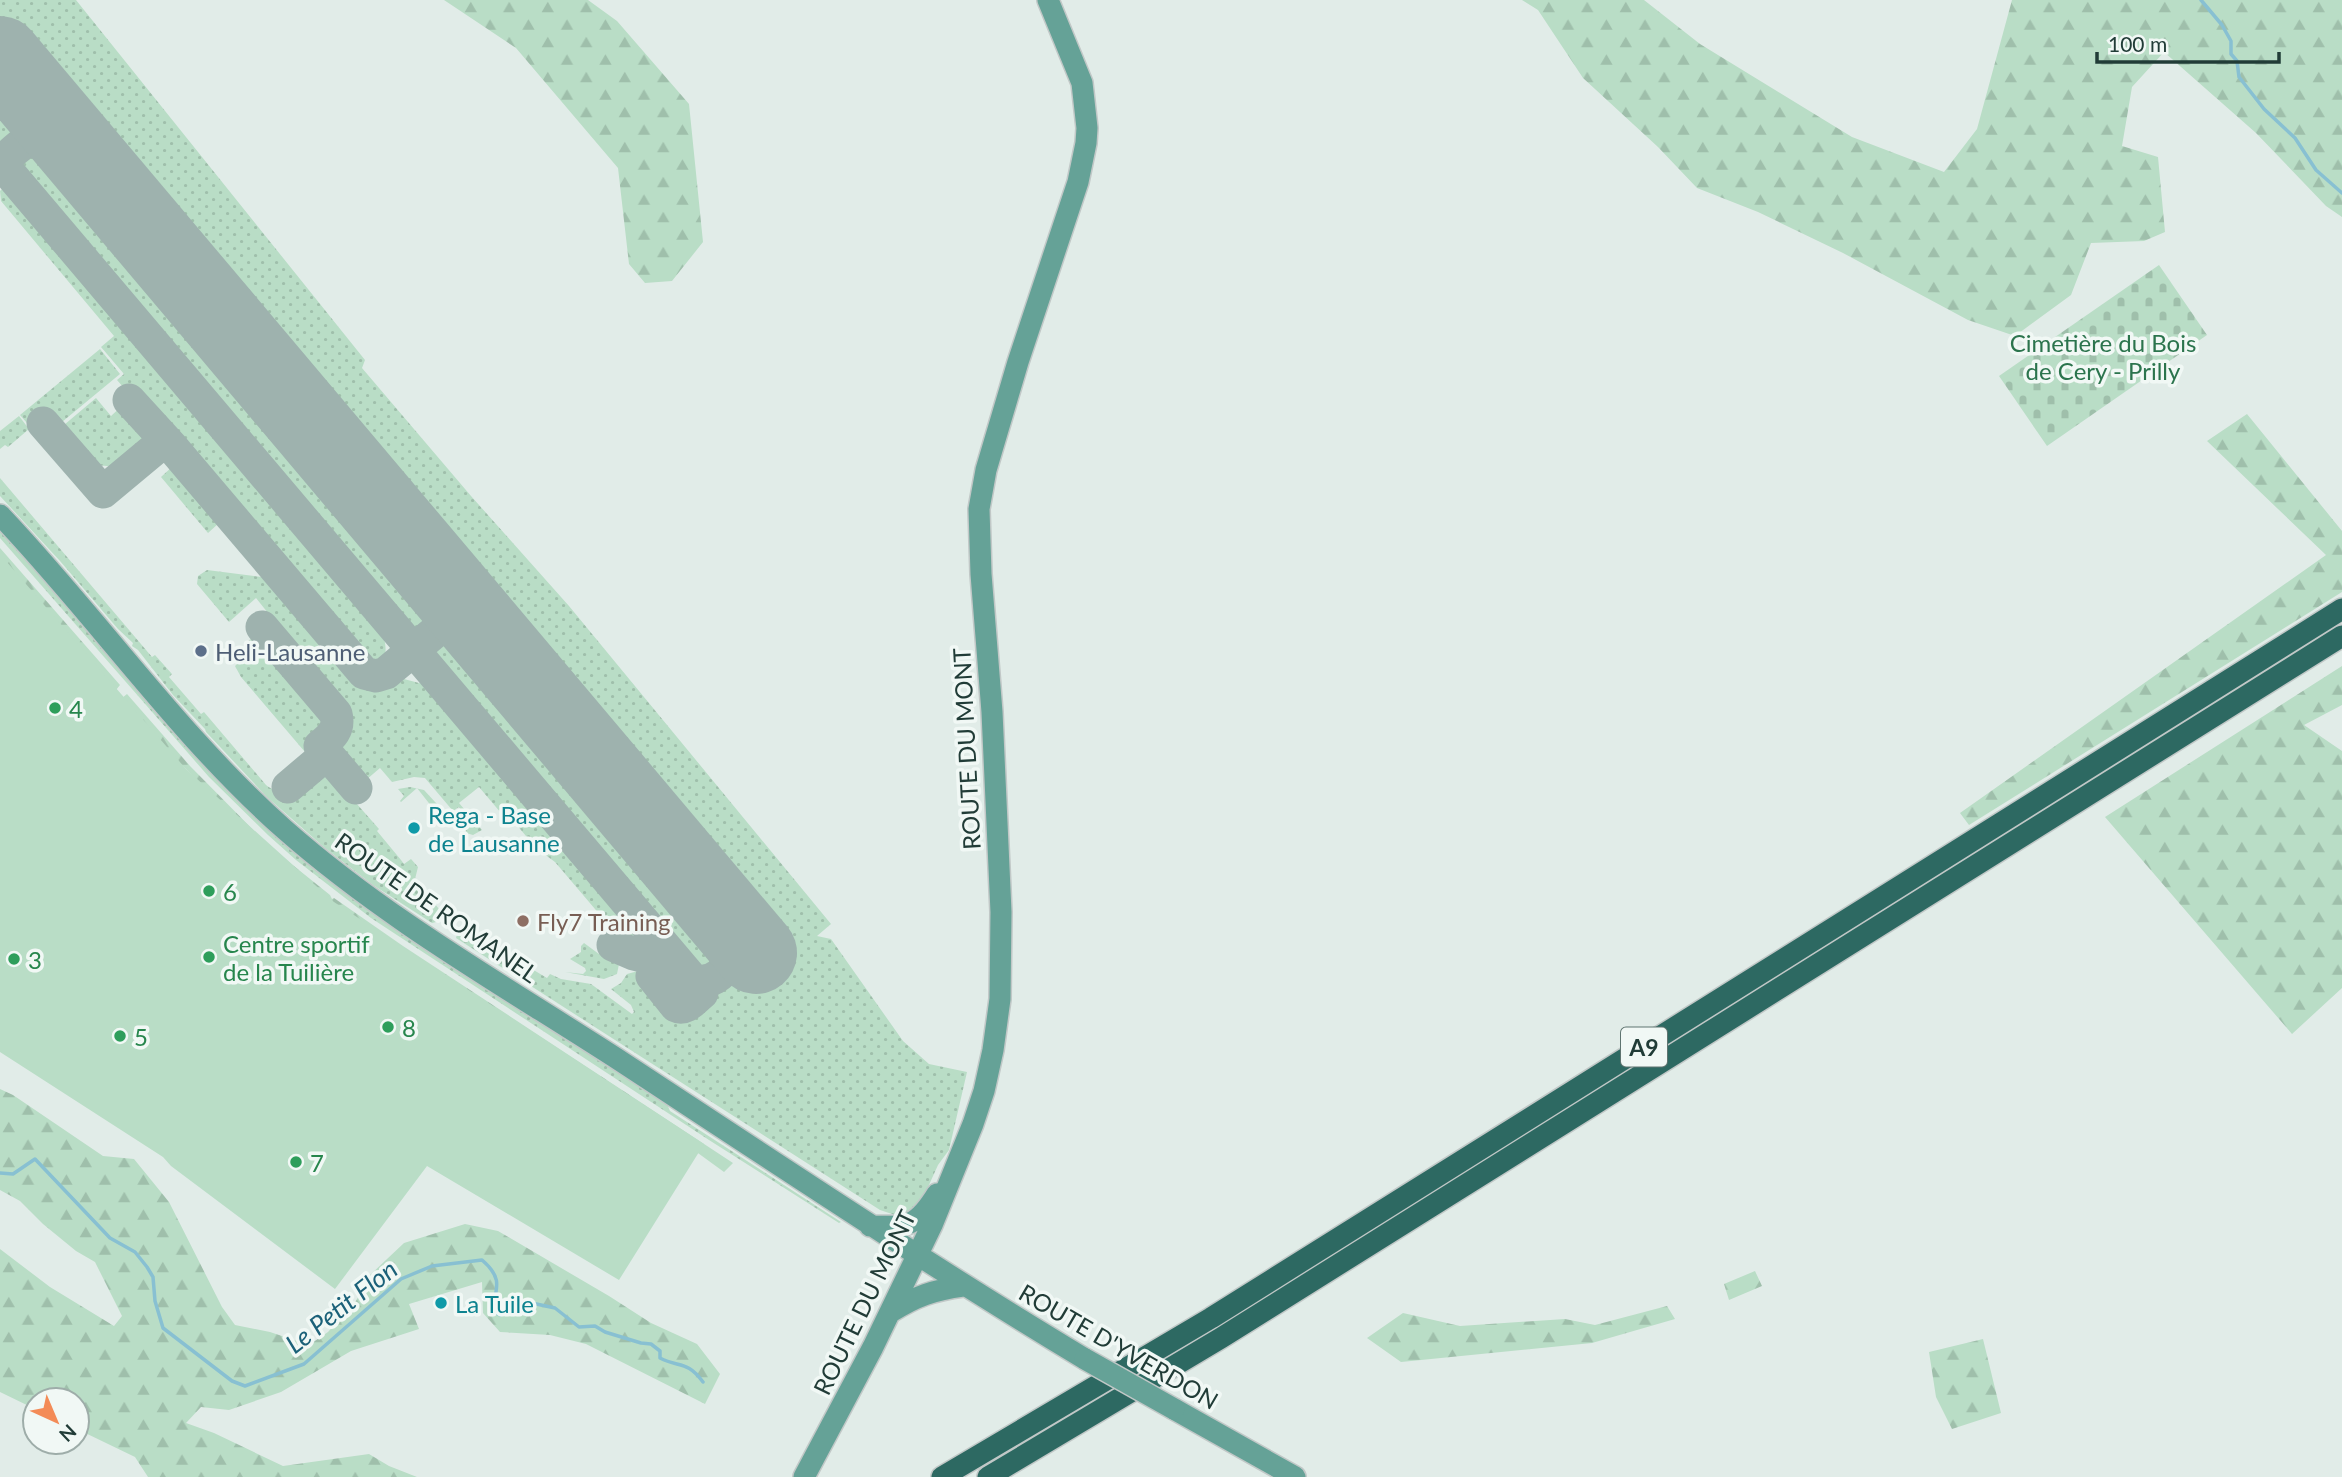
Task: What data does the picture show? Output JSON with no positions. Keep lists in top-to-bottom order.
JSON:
{
  "streets": {
    "highway": ["A9"],
    "main road": ["ROUTE DU MONT", "ROUTE DE ROMANEL", "ROUTE D'YVERDON"]
  },
  "crossings": [
    ["ROUTE DU MONT", "ROUTE DE ROMANEL"],
    ["ROUTE DU MONT", "ROUTE D'YVERDON"],
    ["ROUTE DE ROMANEL", "ROUTE D'YVERDON"]
  ],
  "water": ["Le Petit Flon"],
  "parks": ["Cimetière du Bois de Cery - Prilly"],
  "places": [
    "Heli-Lausanne",
    "4",
    "Rega - Base de Lausanne",
    "6",
    "Fly7 Training",
    "Centre sportif de la Tuilière",
    "3",
    "8",
    "5",
    "7",
    "La Tuile"
  ],
  "scale_bar": "100 m",
  "north": "bottom right"
}
